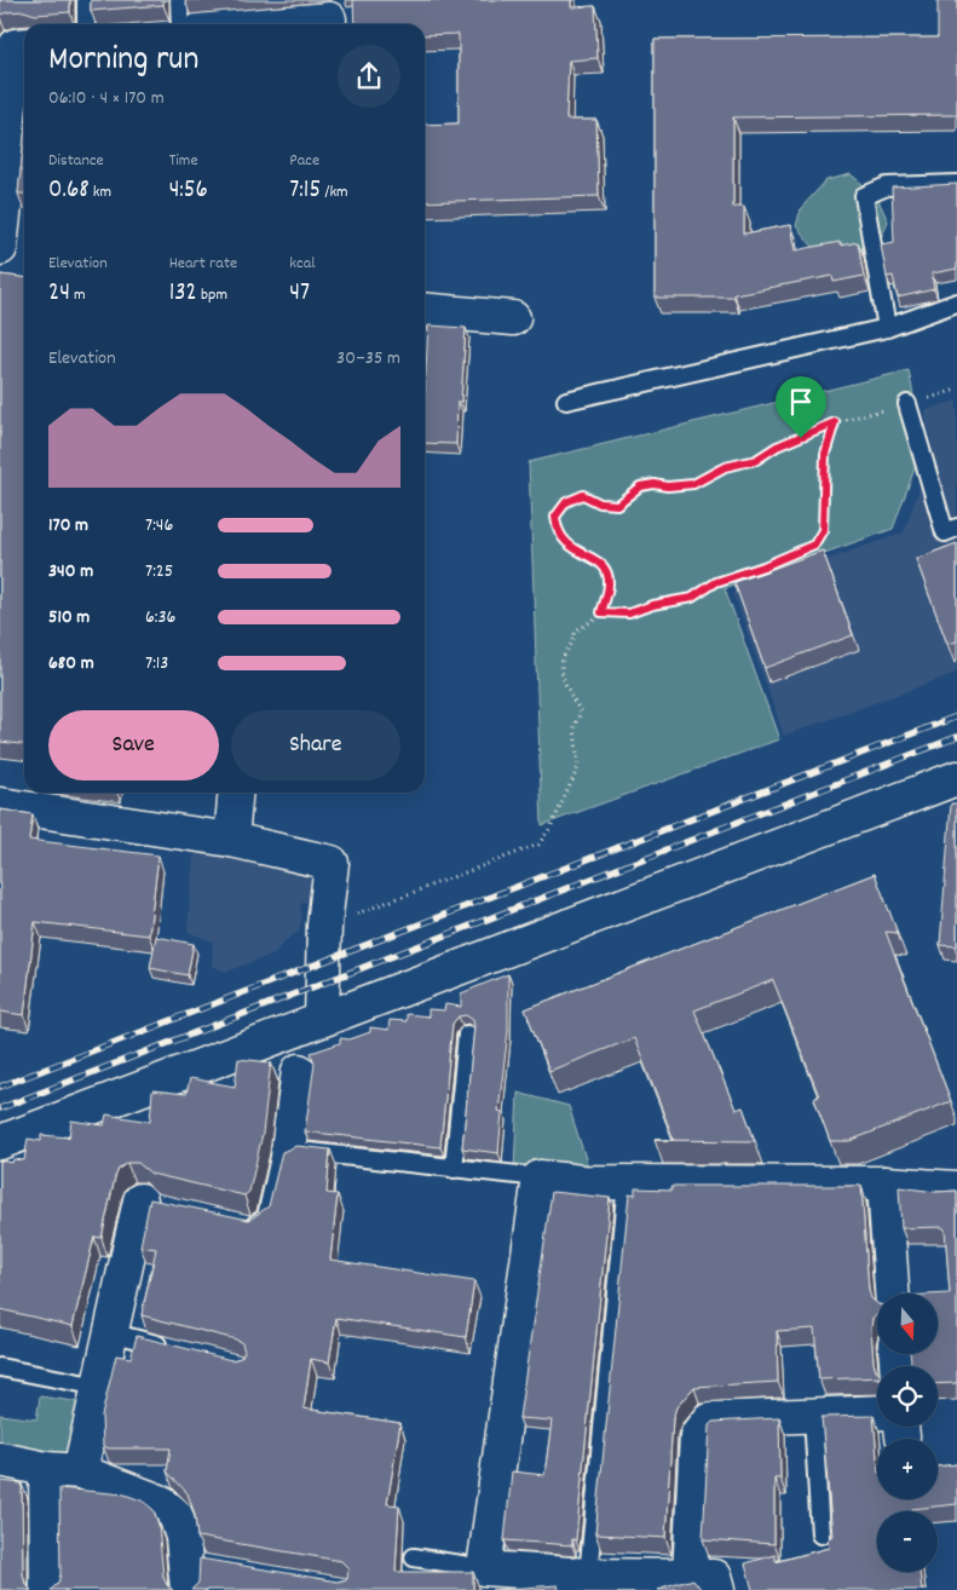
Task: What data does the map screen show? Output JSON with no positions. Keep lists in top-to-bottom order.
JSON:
{
  "north": "bottom",
  "page": {
    "heading": ["Morning run", "06:10 · 4 × 170 m"],
    "stats": [
      ["Distance", "0.68 km"],
      ["Time", "4:56"],
      ["Pace", "7:15 /km"],
      ["Elevation", "24 m"],
      ["Heart rate", "132 bpm"],
      ["kcal", "47"]
    ],
    "chart": ["Elevation", "30–35 m"],
    "list": [
      {
        "name": "170 m",
        "note": "7:46"
      },
      {
        "name": "340 m",
        "note": "7:25"
      },
      {
        "name": "510 m",
        "note": "6:36"
      },
      {
        "name": "680 m",
        "note": "7:13"
      }
    ],
    "buttons": ["Save", "Share"],
    "map_buttons": ["+", "−"]
  }
}
